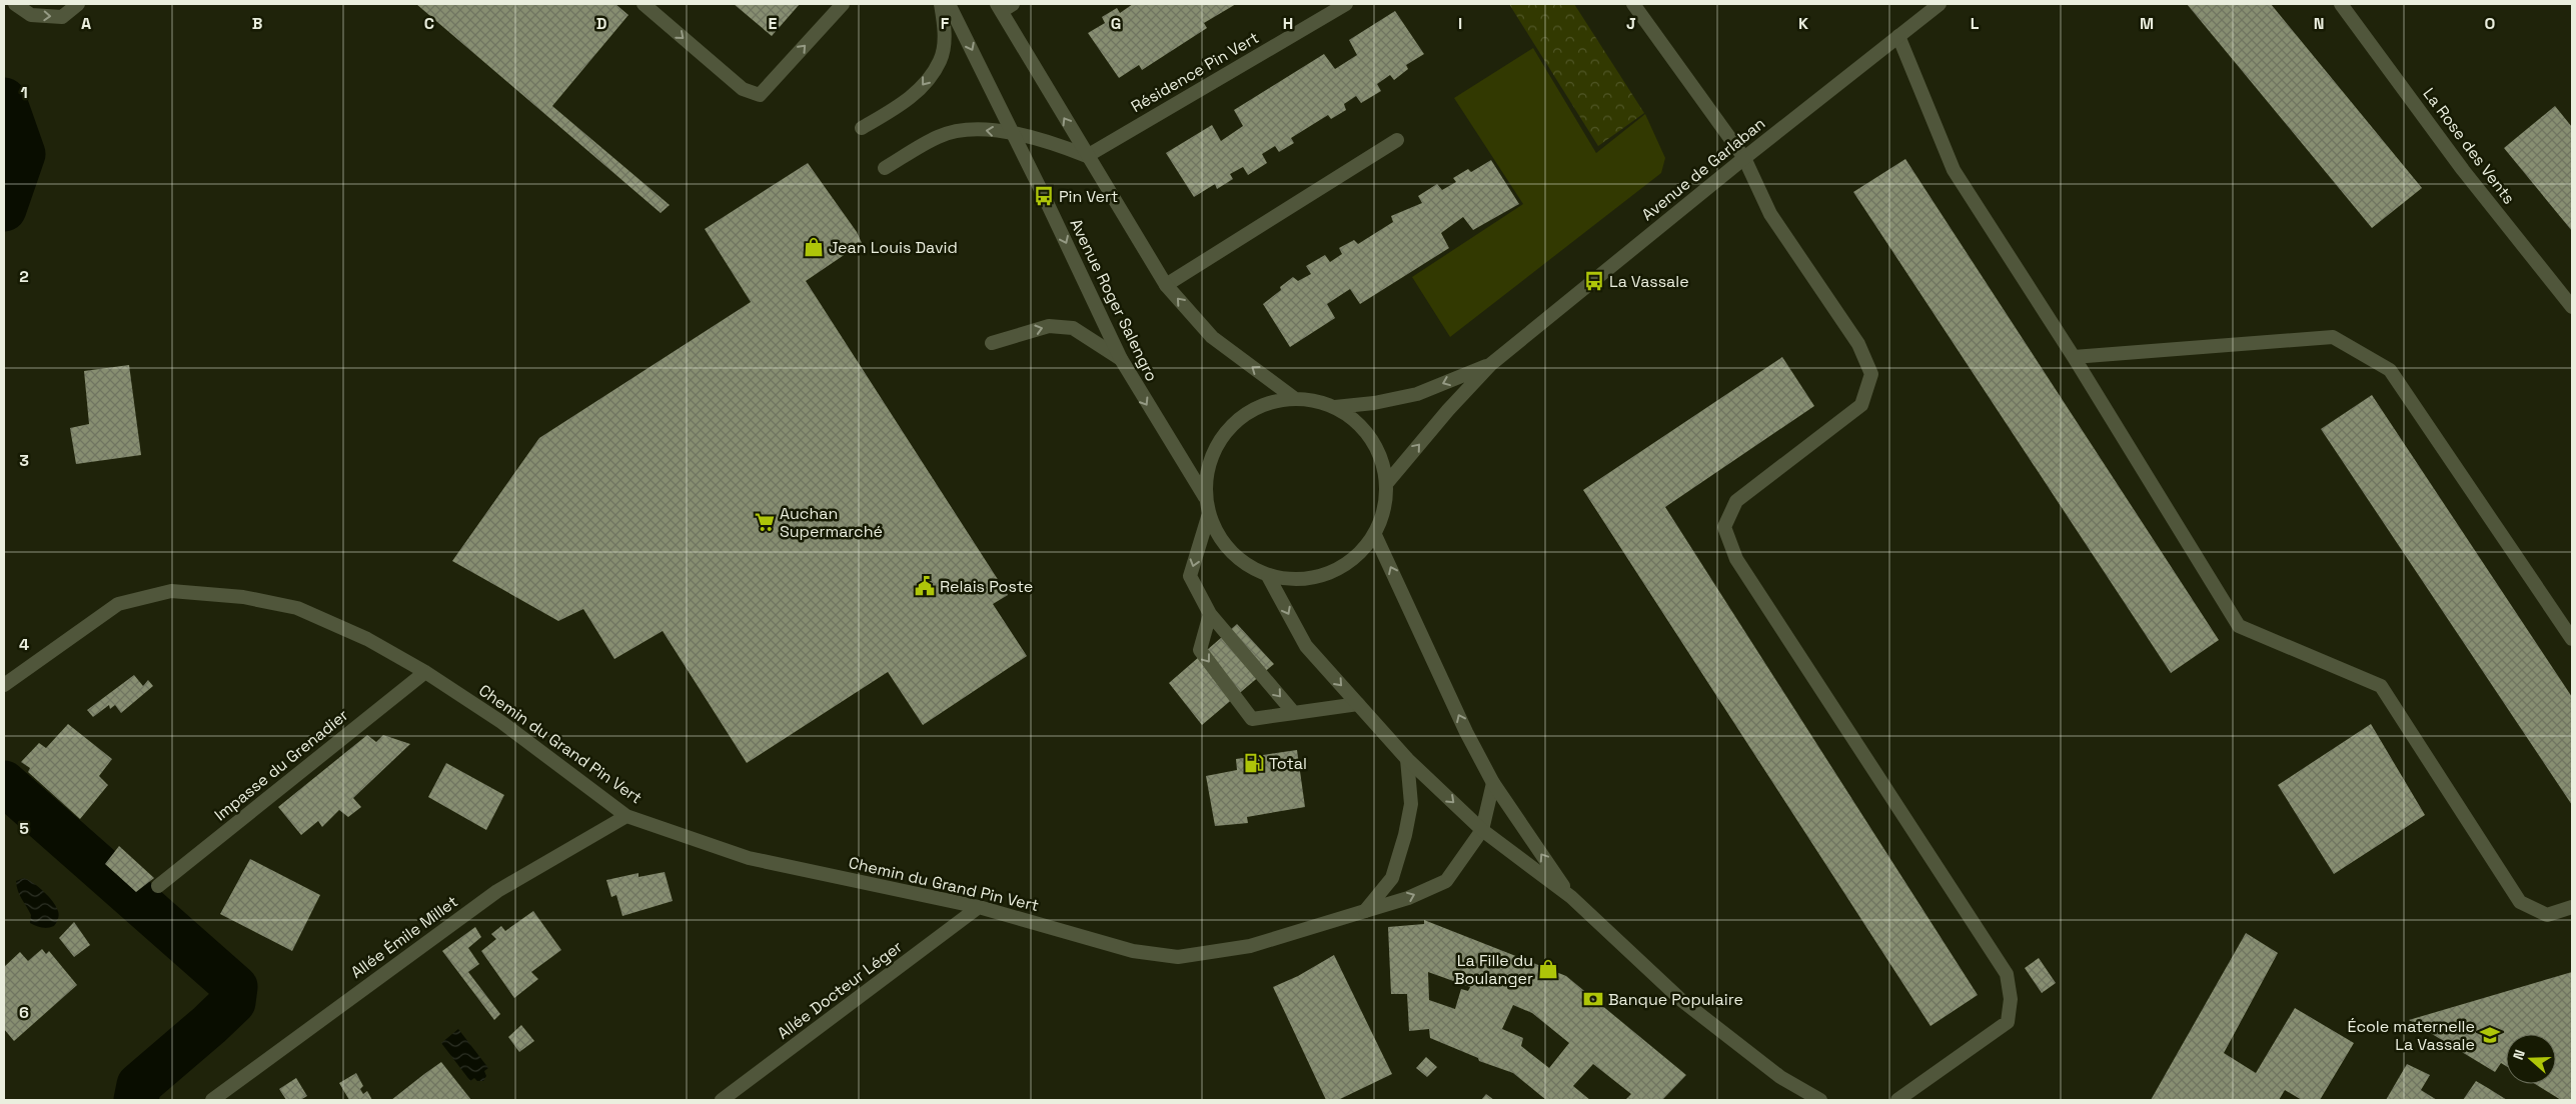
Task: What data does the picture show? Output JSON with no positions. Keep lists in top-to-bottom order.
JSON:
{
  "streets": {
    "main road": [
      "Résidence Pin Vert",
      "La Rose des Vents",
      "Avenue de Garlaban",
      "Avenue Roger Salengro",
      "Chemin du Grand Pin Vert",
      "Impasse du Grenadier",
      "Allée Émile Millet",
      "Allée Docteur Léger"
    ]
  },
  "crossings": [
    ["Chemin du Grand Pin Vert", "Impasse du Grenadier"],
    ["Chemin du Grand Pin Vert", "Allée Émile Millet"],
    ["Chemin du Grand Pin Vert", "Allée Docteur Léger"]
  ],
  "places": {
    "bus stop": ["Pin Vert", "La Vassale"],
    "shop": ["Jean Louis David", "La Fille du Boulanger"],
    "supermarket": ["Auchan Supermarché"],
    "public building": ["Relais Poste"],
    "fuel station": ["Total"],
    "bank": ["Banque Populaire"],
    "school or university": ["École maternelle La Vassale"]
  },
  "north": "left",
  "grid": {
    "columns": [
      "A",
      "B",
      "C",
      "D",
      "E",
      "F",
      "G",
      "H",
      "I",
      "J",
      "K",
      "L",
      "M",
      "N",
      "O"
    ],
    "rows": [
      "1",
      "2",
      "3",
      "4",
      "5",
      "6"
    ]
  }
}
